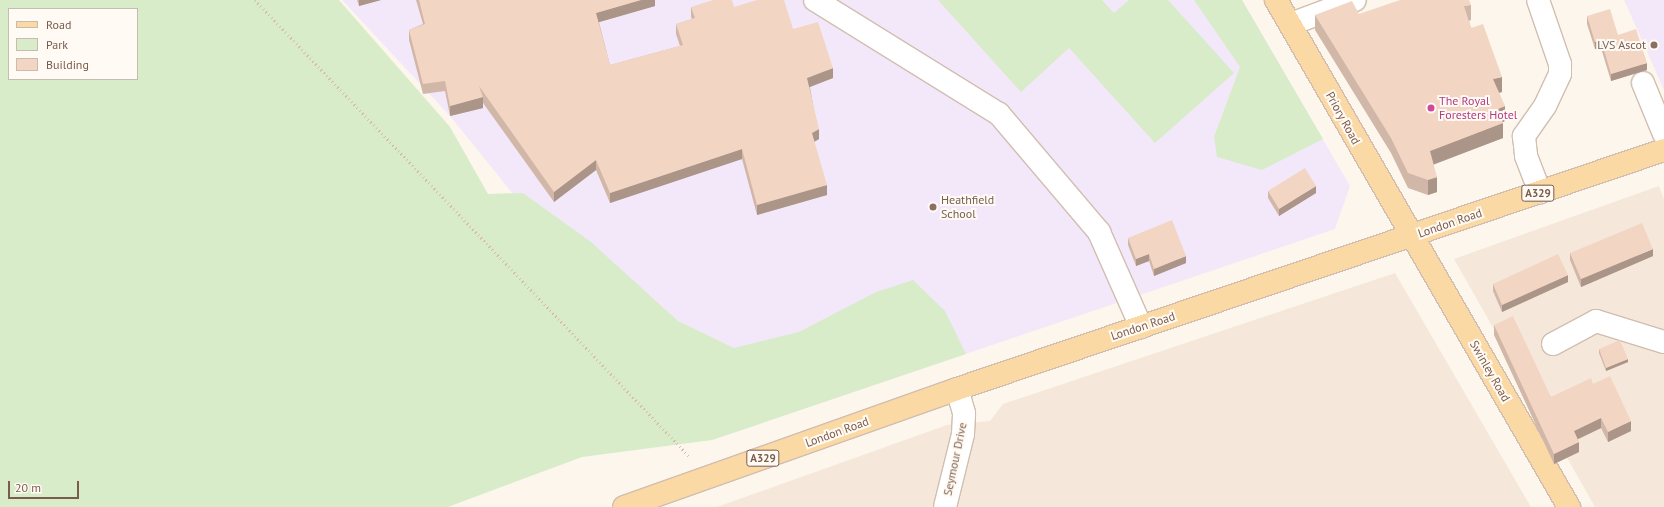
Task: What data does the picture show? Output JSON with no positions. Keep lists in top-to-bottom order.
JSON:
{
  "streets": {
    "main road": [
      "Priory Road",
      "A329",
      "London Road",
      "Swinley Road"
    ],
    "street": ["Seymour Drive"]
  },
  "crossings": [
    ["Priory Road", "London Road"],
    ["Priory Road", "Swinley Road"],
    ["London Road", "Swinley Road"],
    ["London Road", "Seymour Drive"]
  ],
  "places": ["LVS Ascot", "The Royal Foresters Hotel", "Heathfield School"],
  "legend": ["Road", "Park", "Building"],
  "scale_bar": "20 m"
}
